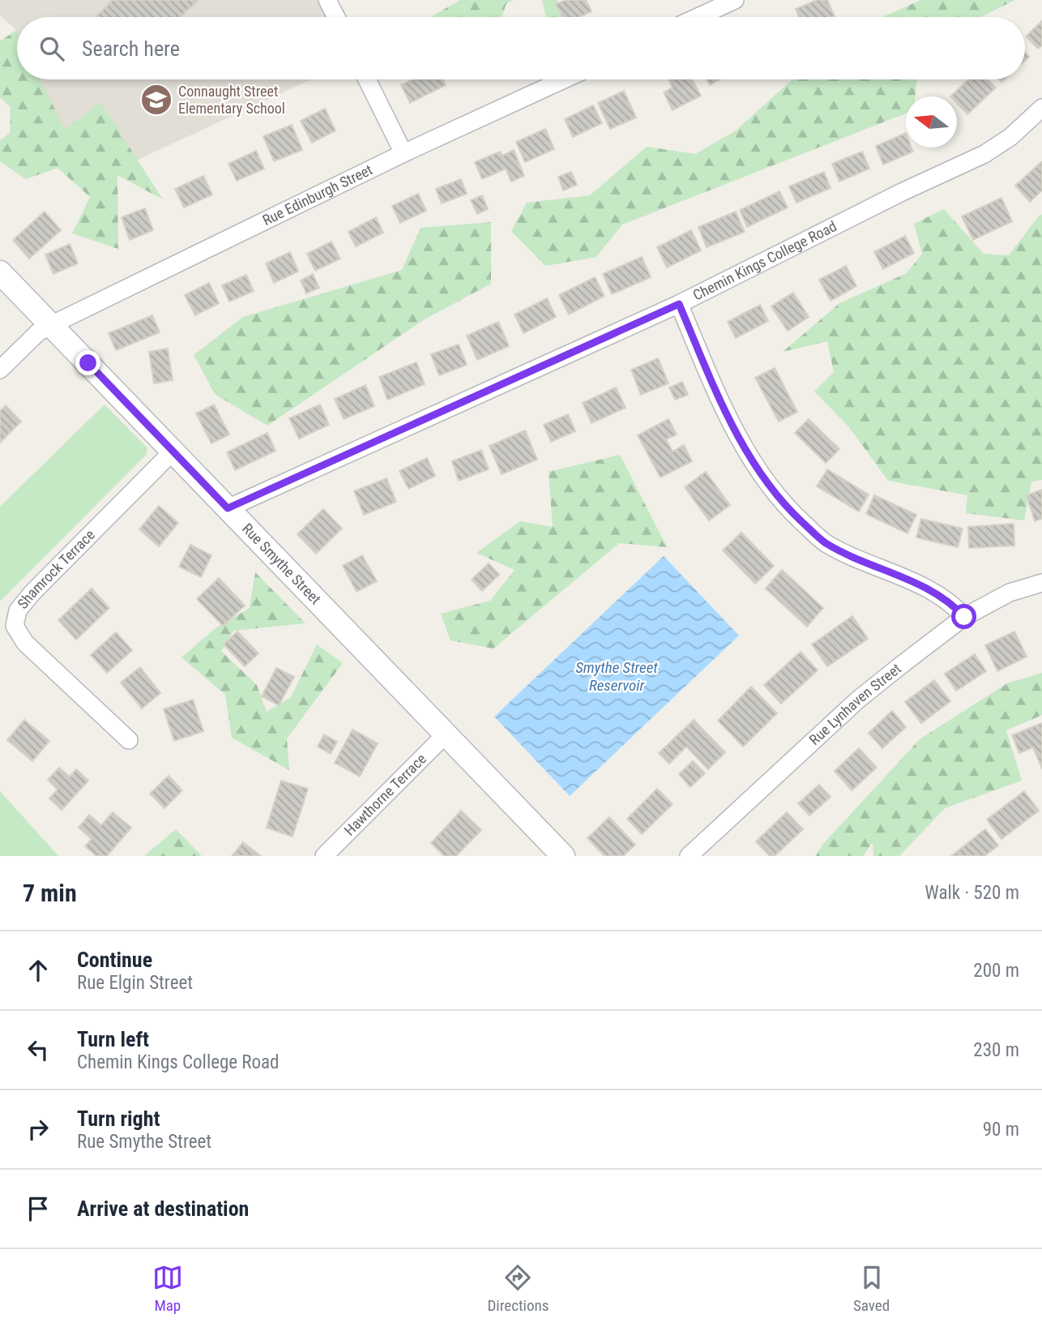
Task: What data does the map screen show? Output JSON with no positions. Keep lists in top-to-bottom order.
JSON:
{
  "streets": {
    "main road": ["Rue Smythe Street"],
    "street": [
      "Rue Edinburgh Street",
      "Chemin Kings College Road",
      "Shamrock Terrace",
      "Rue Lynhaven Street",
      "Hawthorne Terrace"
    ]
  },
  "crossings": [
    ["Rue Edinburgh Street", "Rue Smythe Street"],
    ["Chemin Kings College Road", "Rue Smythe Street"],
    ["Rue Smythe Street", "Shamrock Terrace"],
    ["Rue Smythe Street", "Hawthorne Terrace"]
  ],
  "water": ["Smythe Street Reservoir"],
  "places": {
    "school or university": ["Connaught Street Elementary School"]
  },
  "north": "left",
  "page": {
    "search": "Search here",
    "heading": ["7 min", "Walk · 520 m"],
    "list": [
      ["Continue", "Rue Elgin Street", "200 m"],
      ["Turn left", "Chemin Kings College Road", "230 m"],
      ["Turn right", "Rue Smythe Street", "90 m"],
      "Arrive at destination"
    ],
    "nav": ["Map", "Directions", "Saved"]
  }
}
